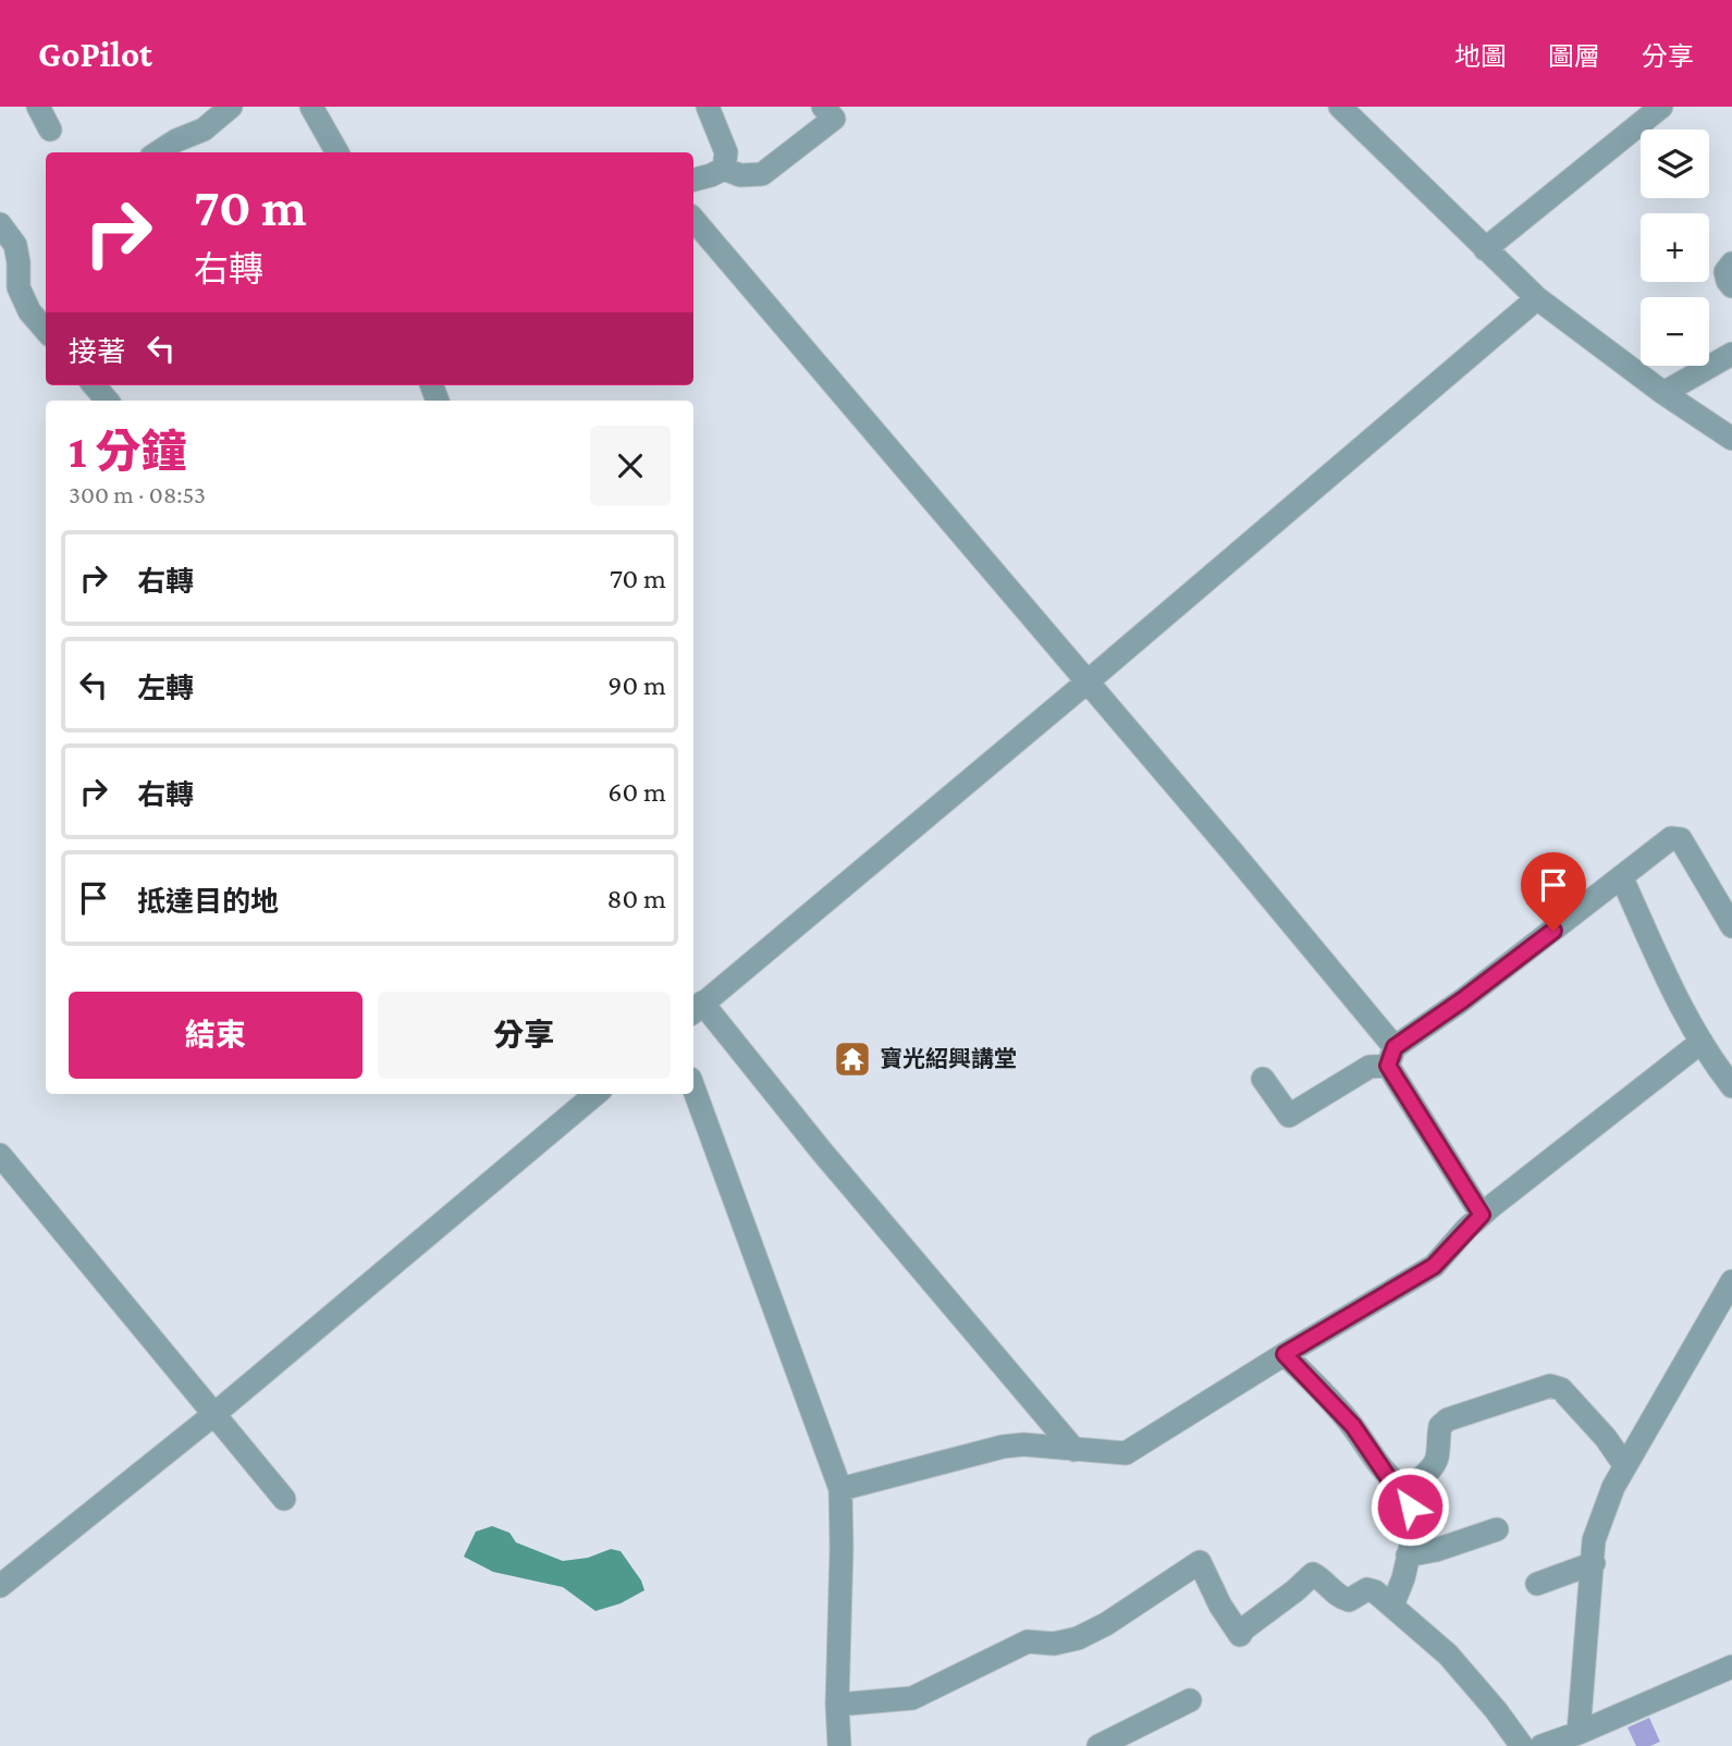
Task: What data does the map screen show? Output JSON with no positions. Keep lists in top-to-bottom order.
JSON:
{
  "places": {
    "temple": ["寶光紹興講堂"]
  },
  "page": {
    "header": "GoPilot",
    "nav": ["地圖", "圖層", "分享"],
    "map_buttons": ["+", "−"],
    "turn": ["70 m", "右轉"],
    "then": "接著",
    "heading": ["1 分鐘", "300 m · 08:53"],
    "list": [
      {
        "name": "右轉",
        "value": "70 m"
      },
      {
        "name": "左轉",
        "value": "90 m"
      },
      {
        "name": "右轉",
        "value": "60 m"
      },
      {
        "name": "抵達目的地",
        "value": "80 m"
      }
    ],
    "buttons": ["結束", "分享"]
  }
}
